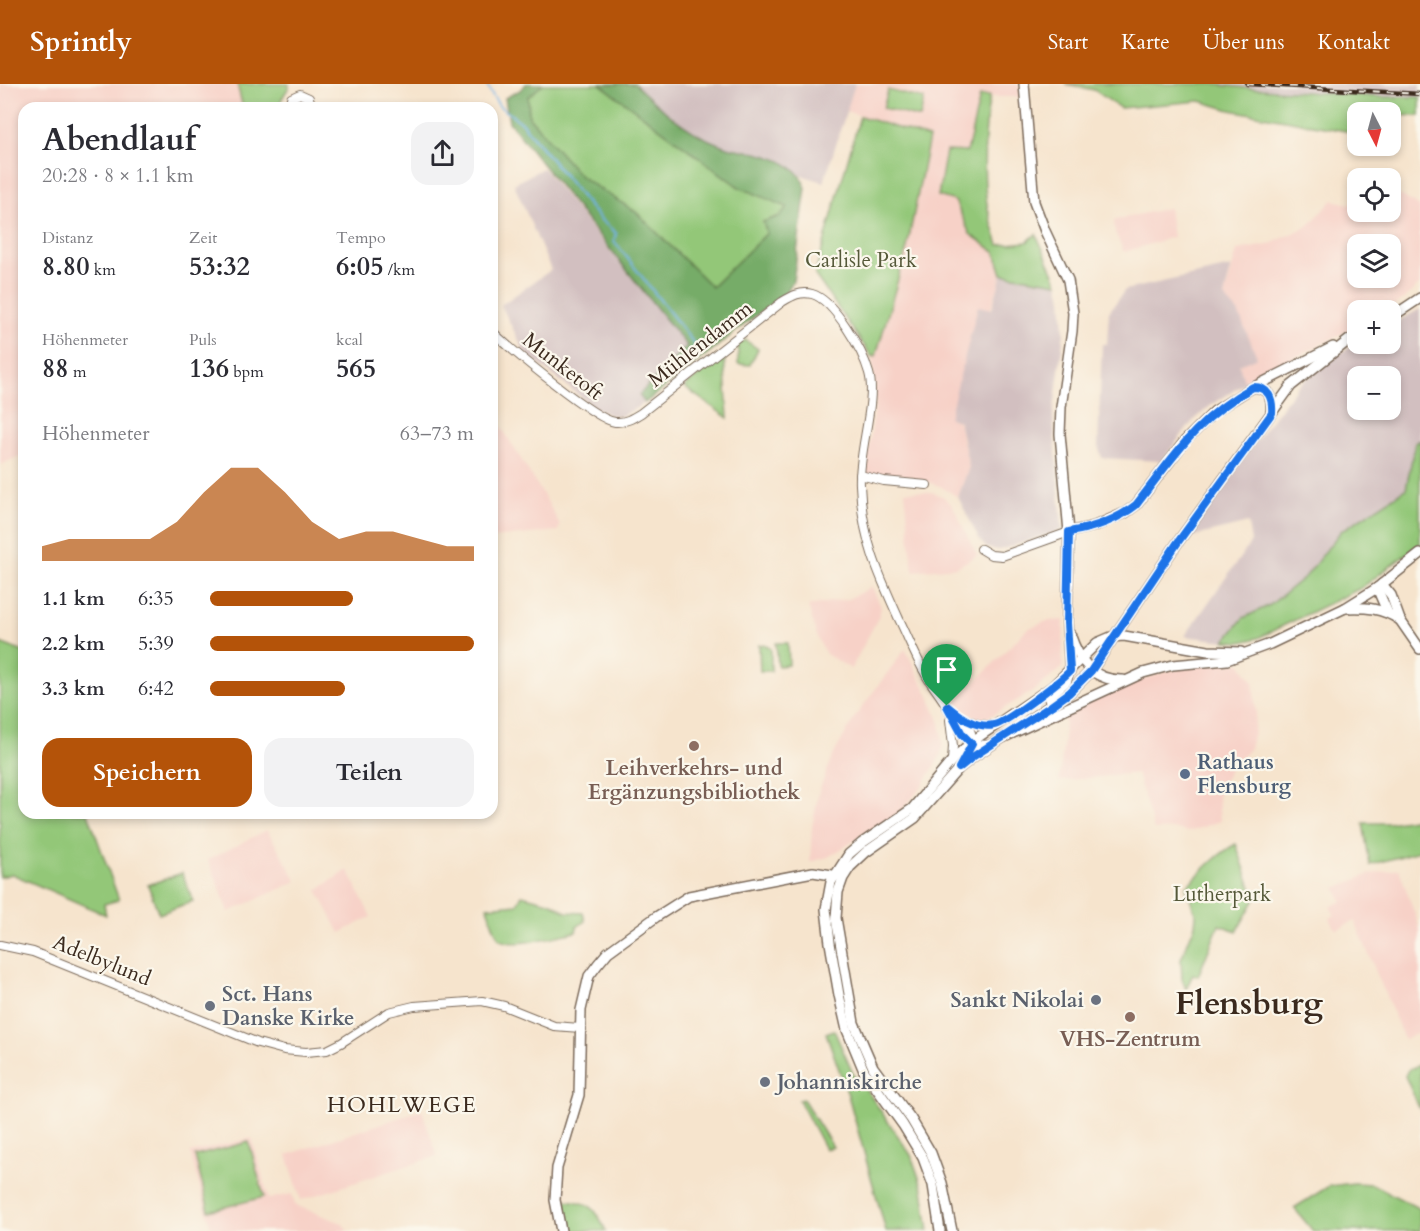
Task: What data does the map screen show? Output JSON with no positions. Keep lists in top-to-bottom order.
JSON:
{
  "streets": {
    "street": ["Mühlendamm", "Munketoft", "Adelbylund"]
  },
  "crossings": [
    ["Mühlendamm", "Munketoft"]
  ],
  "districts": ["Flensburg", "HOHLWEGE"],
  "parks": ["Carlisle Park", "Lutherpark"],
  "places": [
    "Leihverkehrs- und Ergänzungsbibliothek",
    "Rathaus Flensburg",
    "Sankt Nikolai",
    "Sct. Hans Danske Kirke",
    "VHS-Zentrum",
    "Johanniskirche"
  ],
  "north": "bottom",
  "page": {
    "header": "Sprintly",
    "nav": [
      "Start",
      "Karte",
      "Über uns",
      "Kontakt"
    ],
    "map_buttons": ["+", "−"],
    "heading": ["Abendlauf", "20:28 · 8 × 1.1 km"],
    "stats": [
      ["Distanz", "8.80 km"],
      ["Zeit", "53:32"],
      ["Tempo", "6:05 /km"],
      ["Höhenmeter", "88 m"],
      ["Puls", "136 bpm"],
      ["kcal", "565"]
    ],
    "chart": ["Höhenmeter", "63–73 m"],
    "list": [
      {
        "name": "1.1 km",
        "note": "6:35"
      },
      {
        "name": "2.2 km",
        "note": "5:39"
      },
      {
        "name": "3.3 km",
        "note": "6:42"
      }
    ],
    "buttons": ["Speichern", "Teilen"]
  }
}
